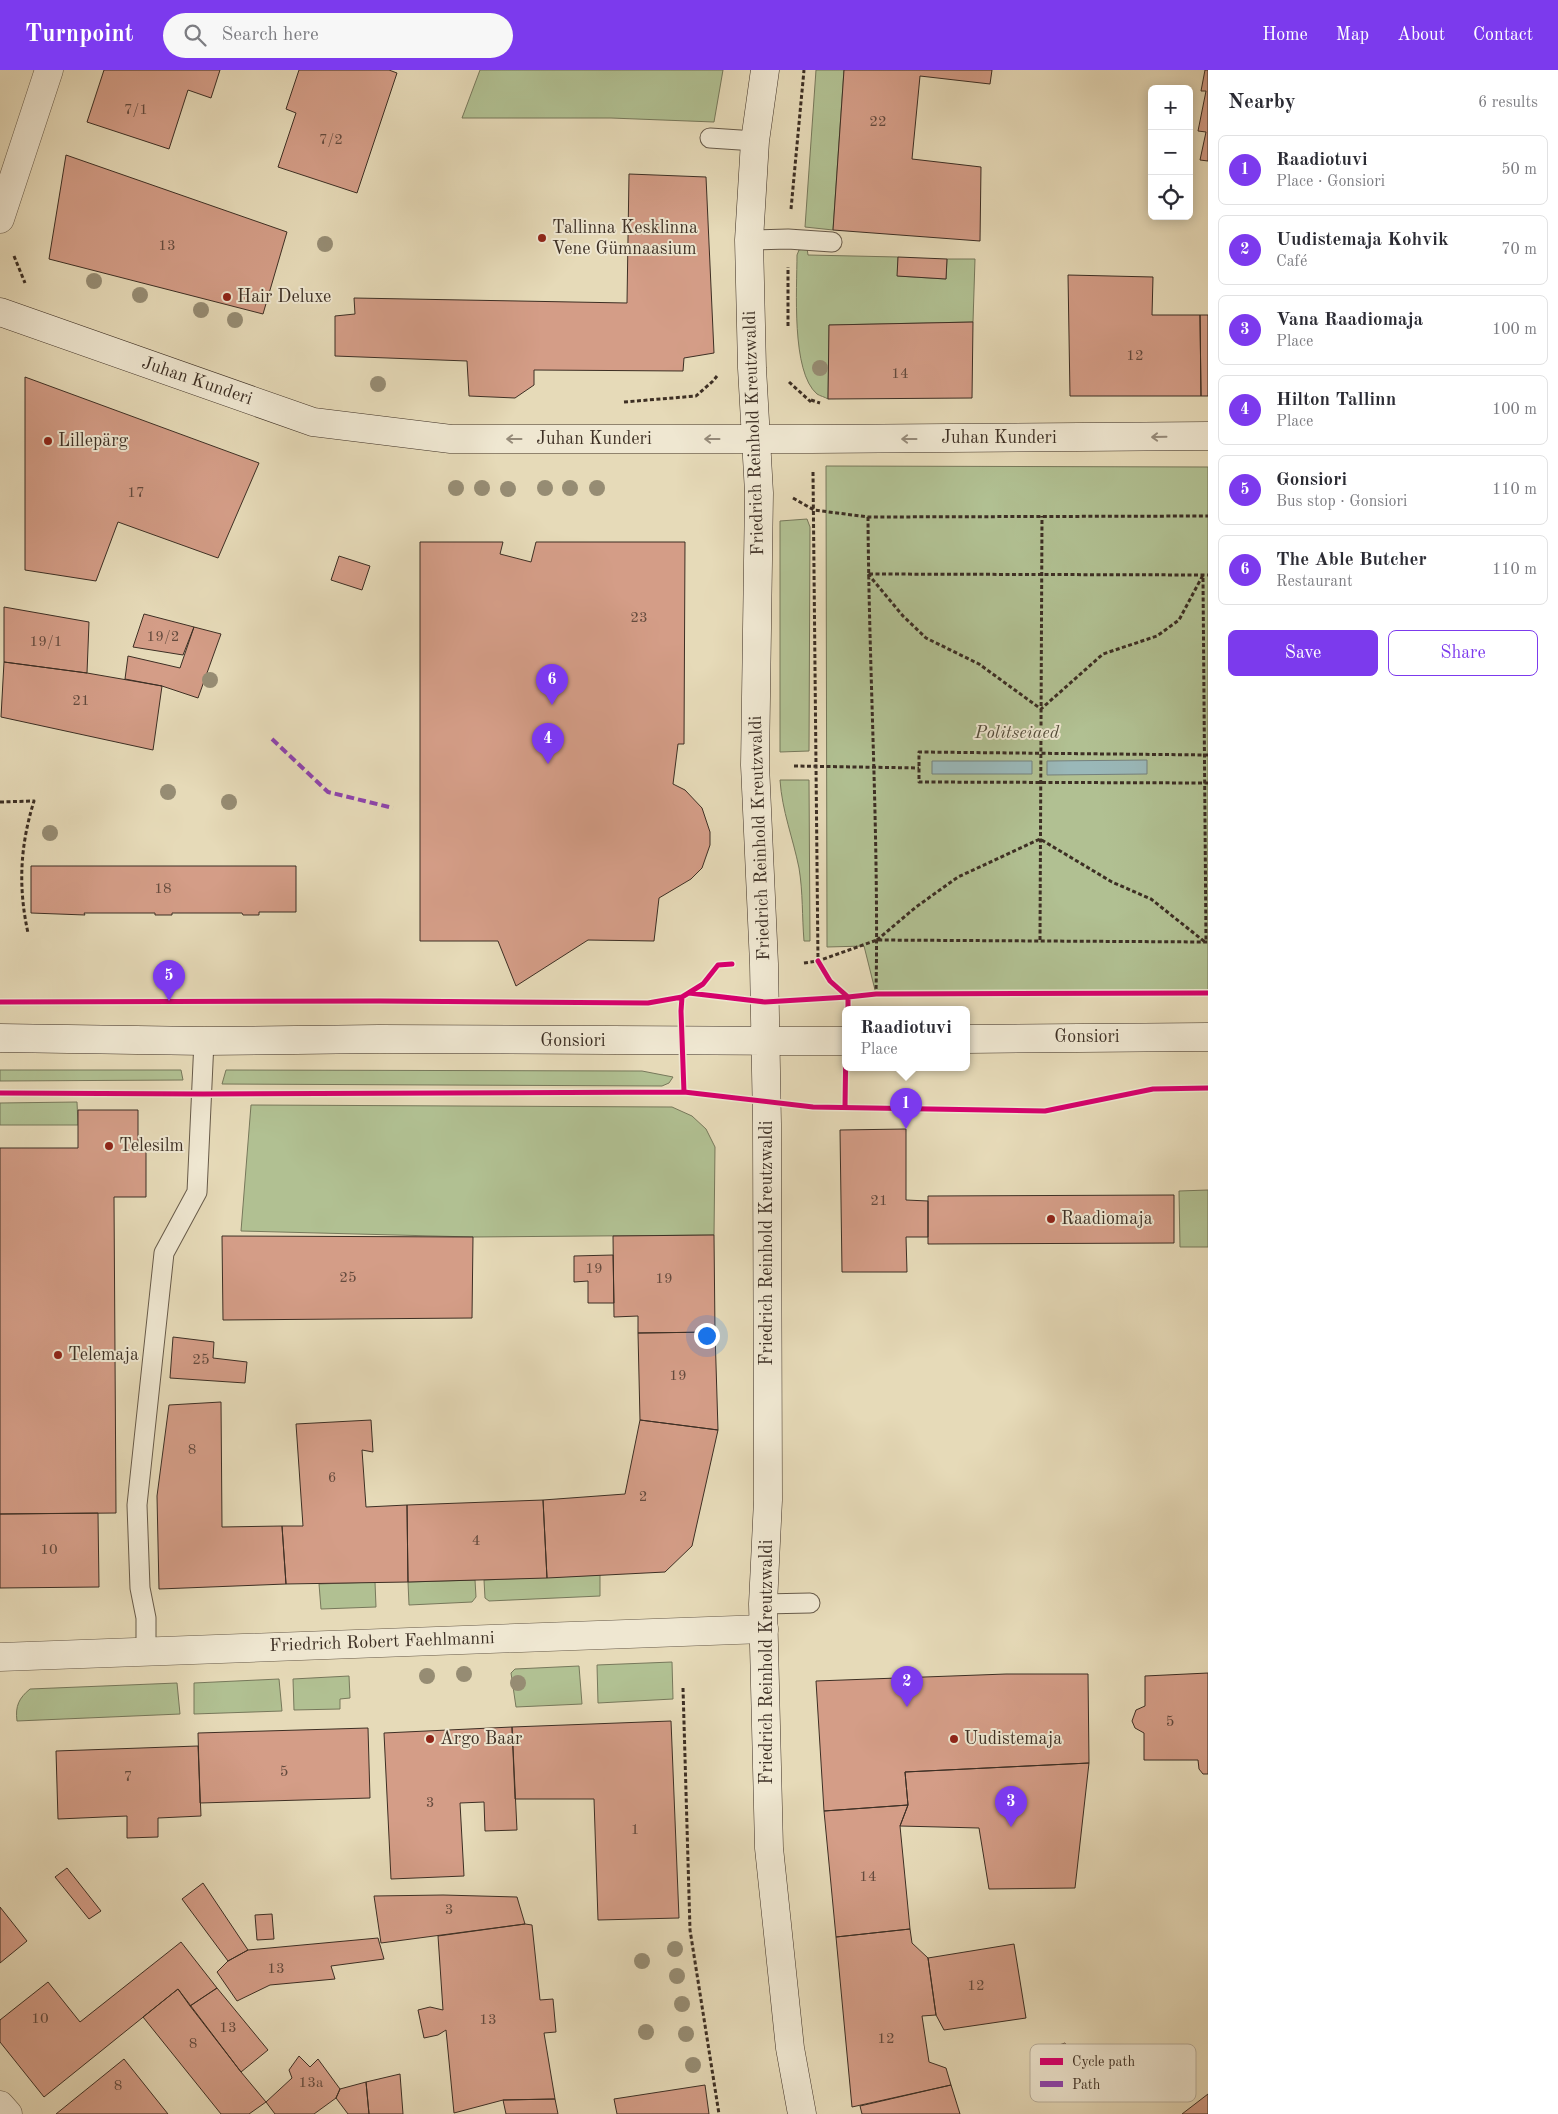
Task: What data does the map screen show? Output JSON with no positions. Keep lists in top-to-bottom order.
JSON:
{
  "streets": {
    "street": [
      "Juhan Kunderi",
      "Friedrich Reinhold Kreutzwaldi",
      "Gonsiori",
      "Friedrich Robert Faehlmanni"
    ]
  },
  "crossings": [
    ["Juhan Kunderi", "Friedrich Reinhold Kreutzwaldi"],
    ["Friedrich Reinhold Kreutzwaldi", "Gonsiori"],
    ["Friedrich Reinhold Kreutzwaldi", "Friedrich Robert Faehlmanni"]
  ],
  "one_way": ["Juhan Kunderi"],
  "parks": ["Politseiaed"],
  "places": [
    "Tallinna Kesklinna Vene Gümnaasium",
    "Hair Deluxe",
    "Lillepärg",
    "Telesilm",
    "Raadiomaja",
    "Telemaja",
    "Argo Baar",
    "Uudistemaja"
  ],
  "house_numbers": [
    "7/1",
    "22",
    "7/2",
    "13",
    "12",
    "14",
    "17",
    "23",
    "19/2",
    "19/1",
    "21",
    "18",
    "21",
    "19",
    "25",
    "19",
    "25",
    "19",
    "8",
    "6",
    "2",
    "4",
    "10",
    "5",
    "5",
    "7",
    "3",
    "1",
    "14",
    "3",
    "13",
    "12",
    "10",
    "13",
    "13",
    "12",
    "8",
    "13a",
    "8"
  ],
  "legend": ["Cycle path", "Path"],
  "page": {
    "header": "Turnpoint",
    "search": "Search here",
    "nav": [
      "Home",
      "Map",
      "About",
      "Contact"
    ],
    "heading": ["Nearby", "6 results"],
    "map_buttons": ["+", "−"],
    "list": [
      {
        "mark": "1",
        "name": "Raadiotuvi",
        "note": "Place · Gonsiori",
        "value": "50 m"
      },
      {
        "mark": "2",
        "name": "Uudistemaja Kohvik",
        "note": "Café",
        "value": "70 m"
      },
      {
        "mark": "3",
        "name": "Vana Raadiomaja",
        "note": "Place",
        "value": "100 m"
      },
      {
        "mark": "4",
        "name": "Hilton Tallinn",
        "note": "Place",
        "value": "100 m"
      },
      {
        "mark": "5",
        "name": "Gonsiori",
        "note": "Bus stop · Gonsiori",
        "value": "110 m"
      },
      {
        "mark": "6",
        "name": "The Able Butcher",
        "note": "Restaurant",
        "value": "110 m"
      }
    ],
    "buttons": ["Save", "Share"],
    "pins": [
      "6",
      "4",
      "5",
      "1",
      "2",
      "3"
    ],
    "popup": ["Raadiotuvi", "Place"]
  }
}
